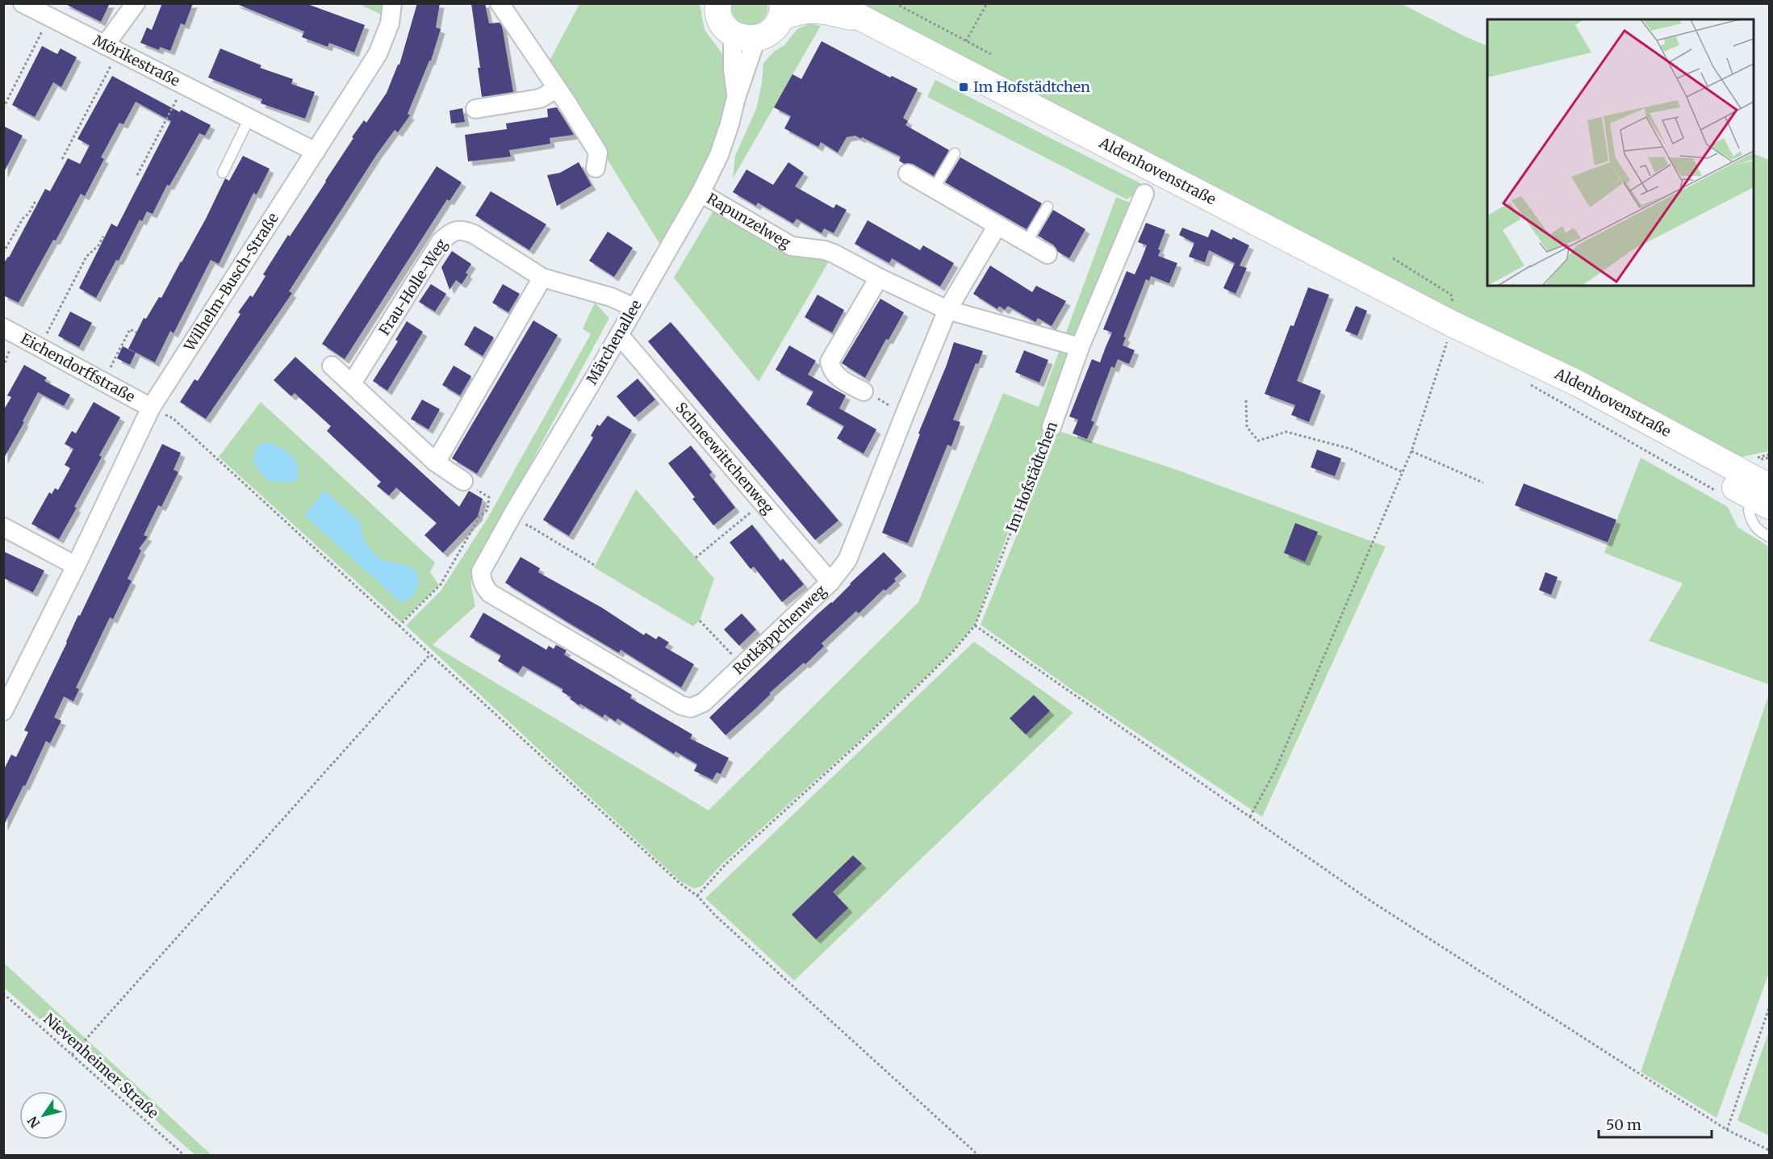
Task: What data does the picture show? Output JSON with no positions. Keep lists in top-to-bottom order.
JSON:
{
  "streets": {
    "street": [
      "Mörikestraße",
      "Aldenhovenstraße",
      "Rapunzelweg",
      "Wilhelm-Busch-Straße",
      "Frau-Holle-Weg",
      "Märchenallee",
      "Eichendorffstraße",
      "Schneewittchenweg",
      "Im Hofstädtchen",
      "Rotkäppchenweg"
    ],
    "path": ["Nievenheimer Straße"]
  },
  "crossings": [
    ["Mörikestraße", "Wilhelm-Busch-Straße"],
    ["Rapunzelweg", "Märchenallee"],
    ["Rapunzelweg", "Im Hofstädtchen"],
    ["Rapunzelweg", "Rotkäppchenweg"],
    ["Wilhelm-Busch-Straße", "Eichendorffstraße"],
    ["Frau-Holle-Weg", "Märchenallee"],
    ["Märchenallee", "Schneewittchenweg"],
    ["Märchenallee", "Rotkäppchenweg"],
    ["Schneewittchenweg", "Rotkäppchenweg"]
  ],
  "places": {
    "transit": ["Im Hofstädtchen"]
  },
  "scale_bar": "50 m",
  "north": "bottom left"
}
